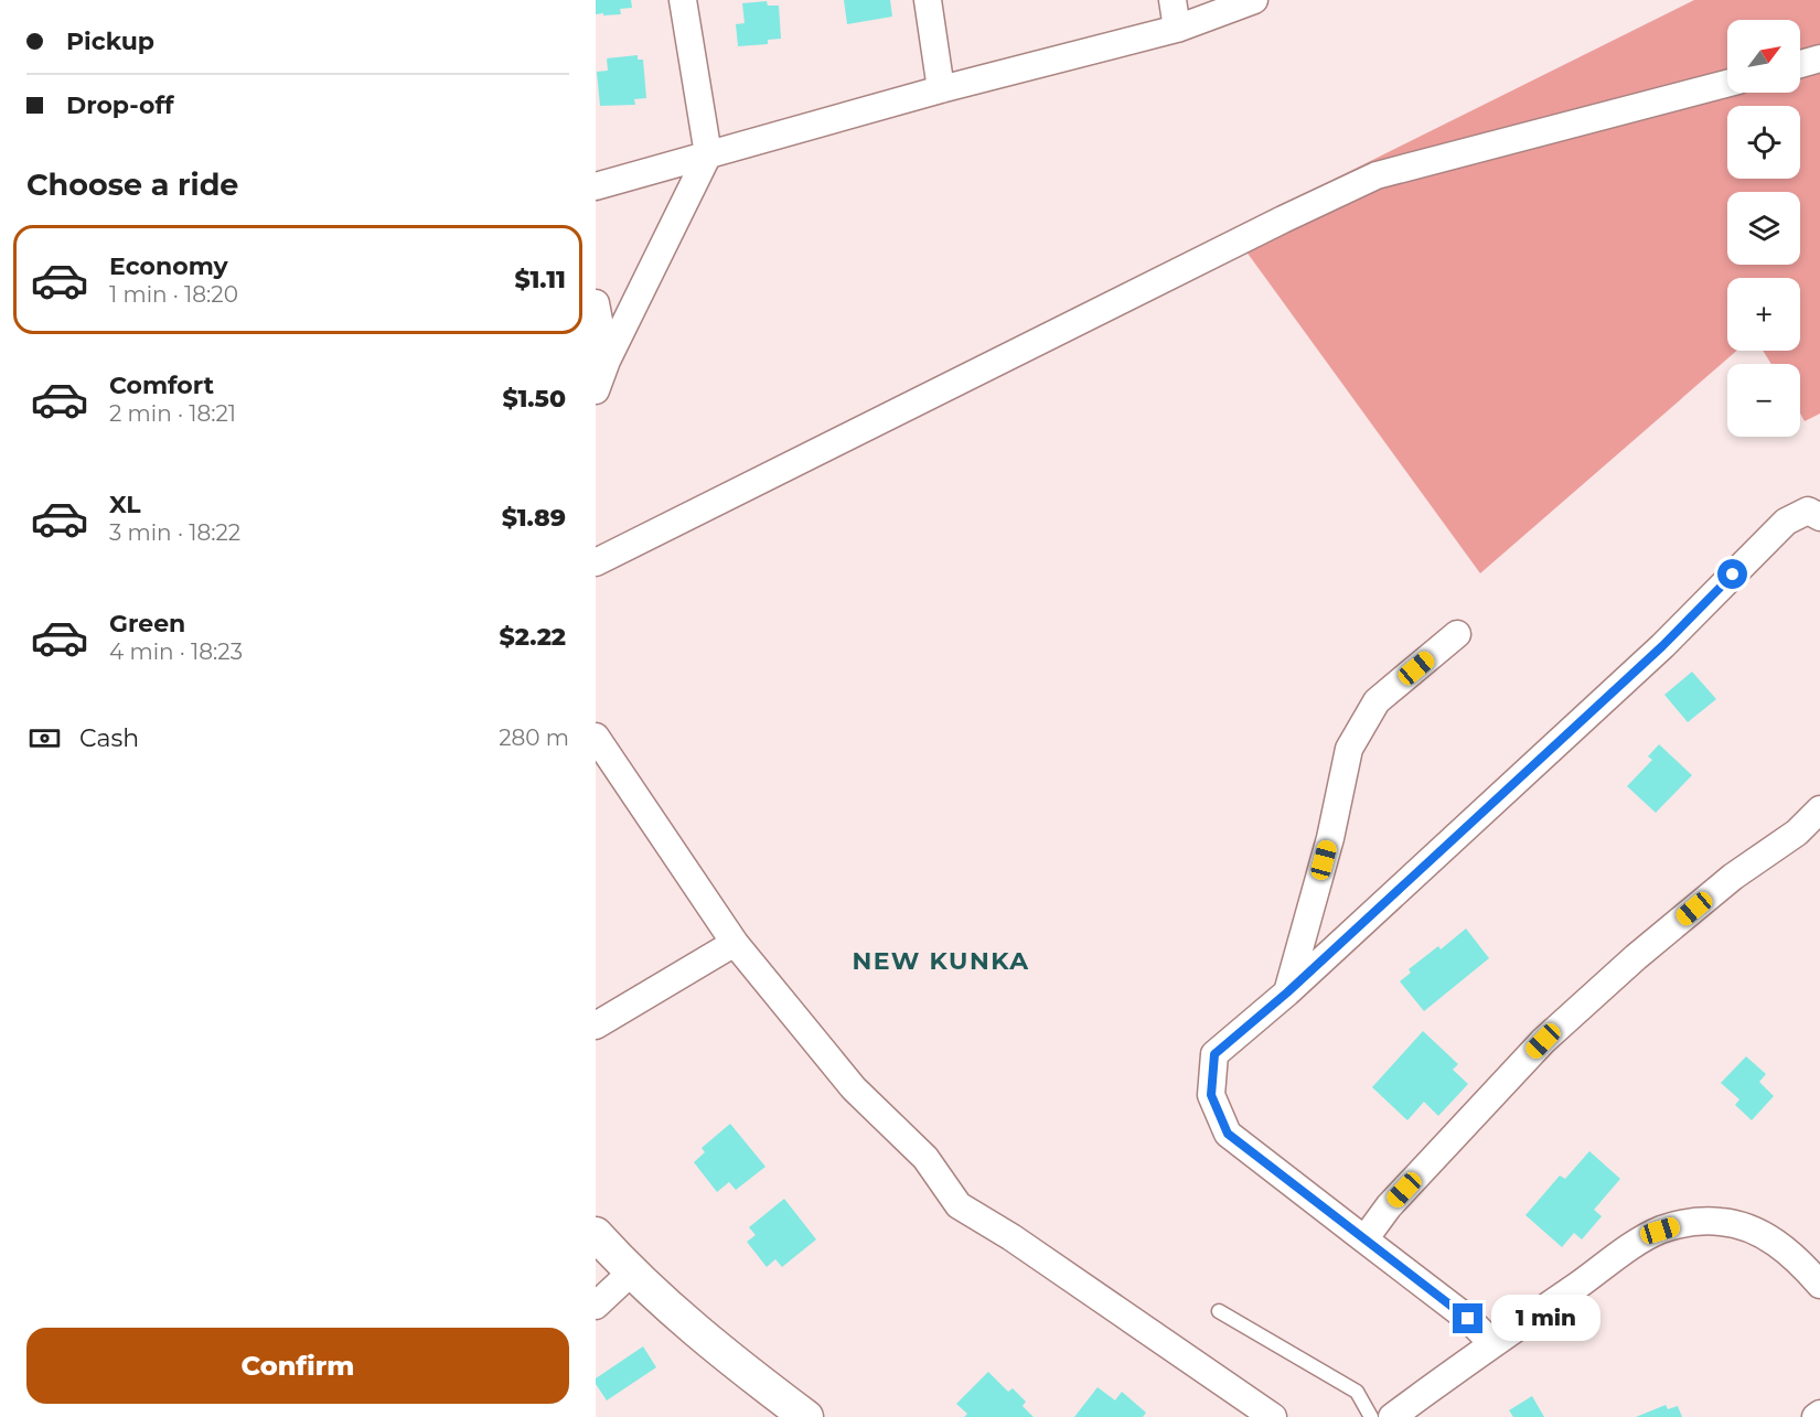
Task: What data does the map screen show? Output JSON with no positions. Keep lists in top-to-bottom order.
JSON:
{
  "districts": ["NEW KUNKA"],
  "north": "top right",
  "page": {
    "banner": ["Pickup", "Drop-off"],
    "map_buttons": ["+", "−"],
    "heading": "Choose a ride",
    "list": [
      {
        "name": "Economy",
        "note": "1 min · 18:20",
        "value": "$1.11"
      },
      {
        "name": "Comfort",
        "note": "2 min · 18:21",
        "value": "$1.50"
      },
      {
        "name": "XL",
        "note": "3 min · 18:22",
        "value": "$1.89"
      },
      {
        "name": "Green",
        "note": "4 min · 18:23",
        "value": "$2.22"
      }
    ],
    "pay": ["Cash", "280 m"],
    "bubble": "1 min",
    "buttons": "Confirm"
  }
}
